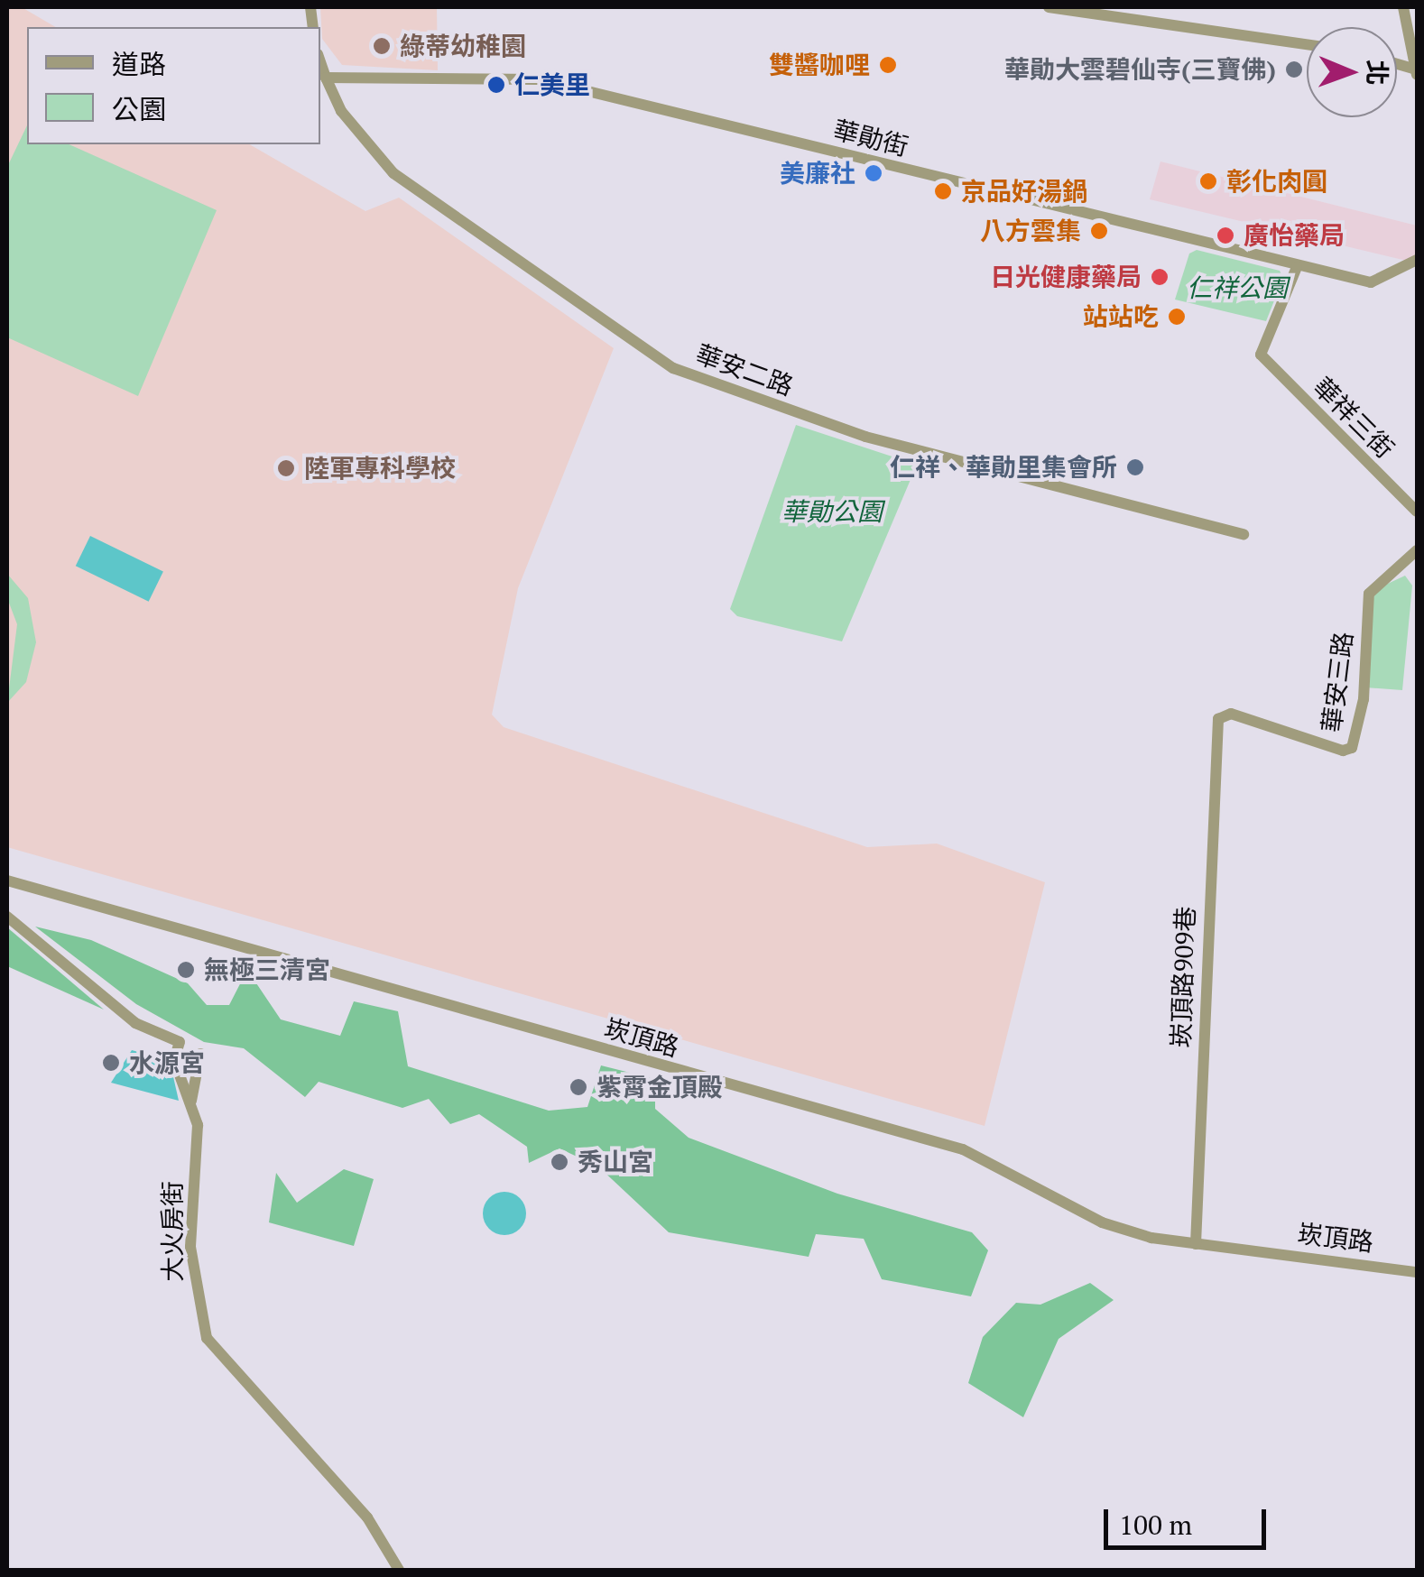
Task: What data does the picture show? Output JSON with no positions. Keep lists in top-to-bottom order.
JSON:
{
  "streets": {
    "street": [
      "華勛街",
      "華安二路",
      "華祥三街",
      "華安三路",
      "崁頂路909巷",
      "崁頂路",
      "大火房街"
    ]
  },
  "crossings": [
    ["華勛街", "華安二路"],
    ["華勛街", "華祥三街"],
    ["華安三路", "崁頂路909巷"],
    ["崁頂路909巷", "崁頂路"]
  ],
  "parks": ["仁祥公園", "華勛公園"],
  "places": [
    "綠蒂幼稚園",
    "雙醬咖哩",
    "華勛大雲碧仙寺(三寶佛)",
    "仁美里",
    "美廉社",
    "彰化肉圓",
    "京品好湯鍋",
    "八方雲集",
    "廣怡藥局",
    "日光健康藥局",
    "站站吃",
    "仁祥、華勛里集會所",
    "陸軍專科學校",
    "無極三清宮",
    "水源宮",
    "紫霄金頂殿",
    "秀山宮"
  ],
  "legend": ["道路", "公園"],
  "scale_bar": "100 m",
  "north": "right"
}
